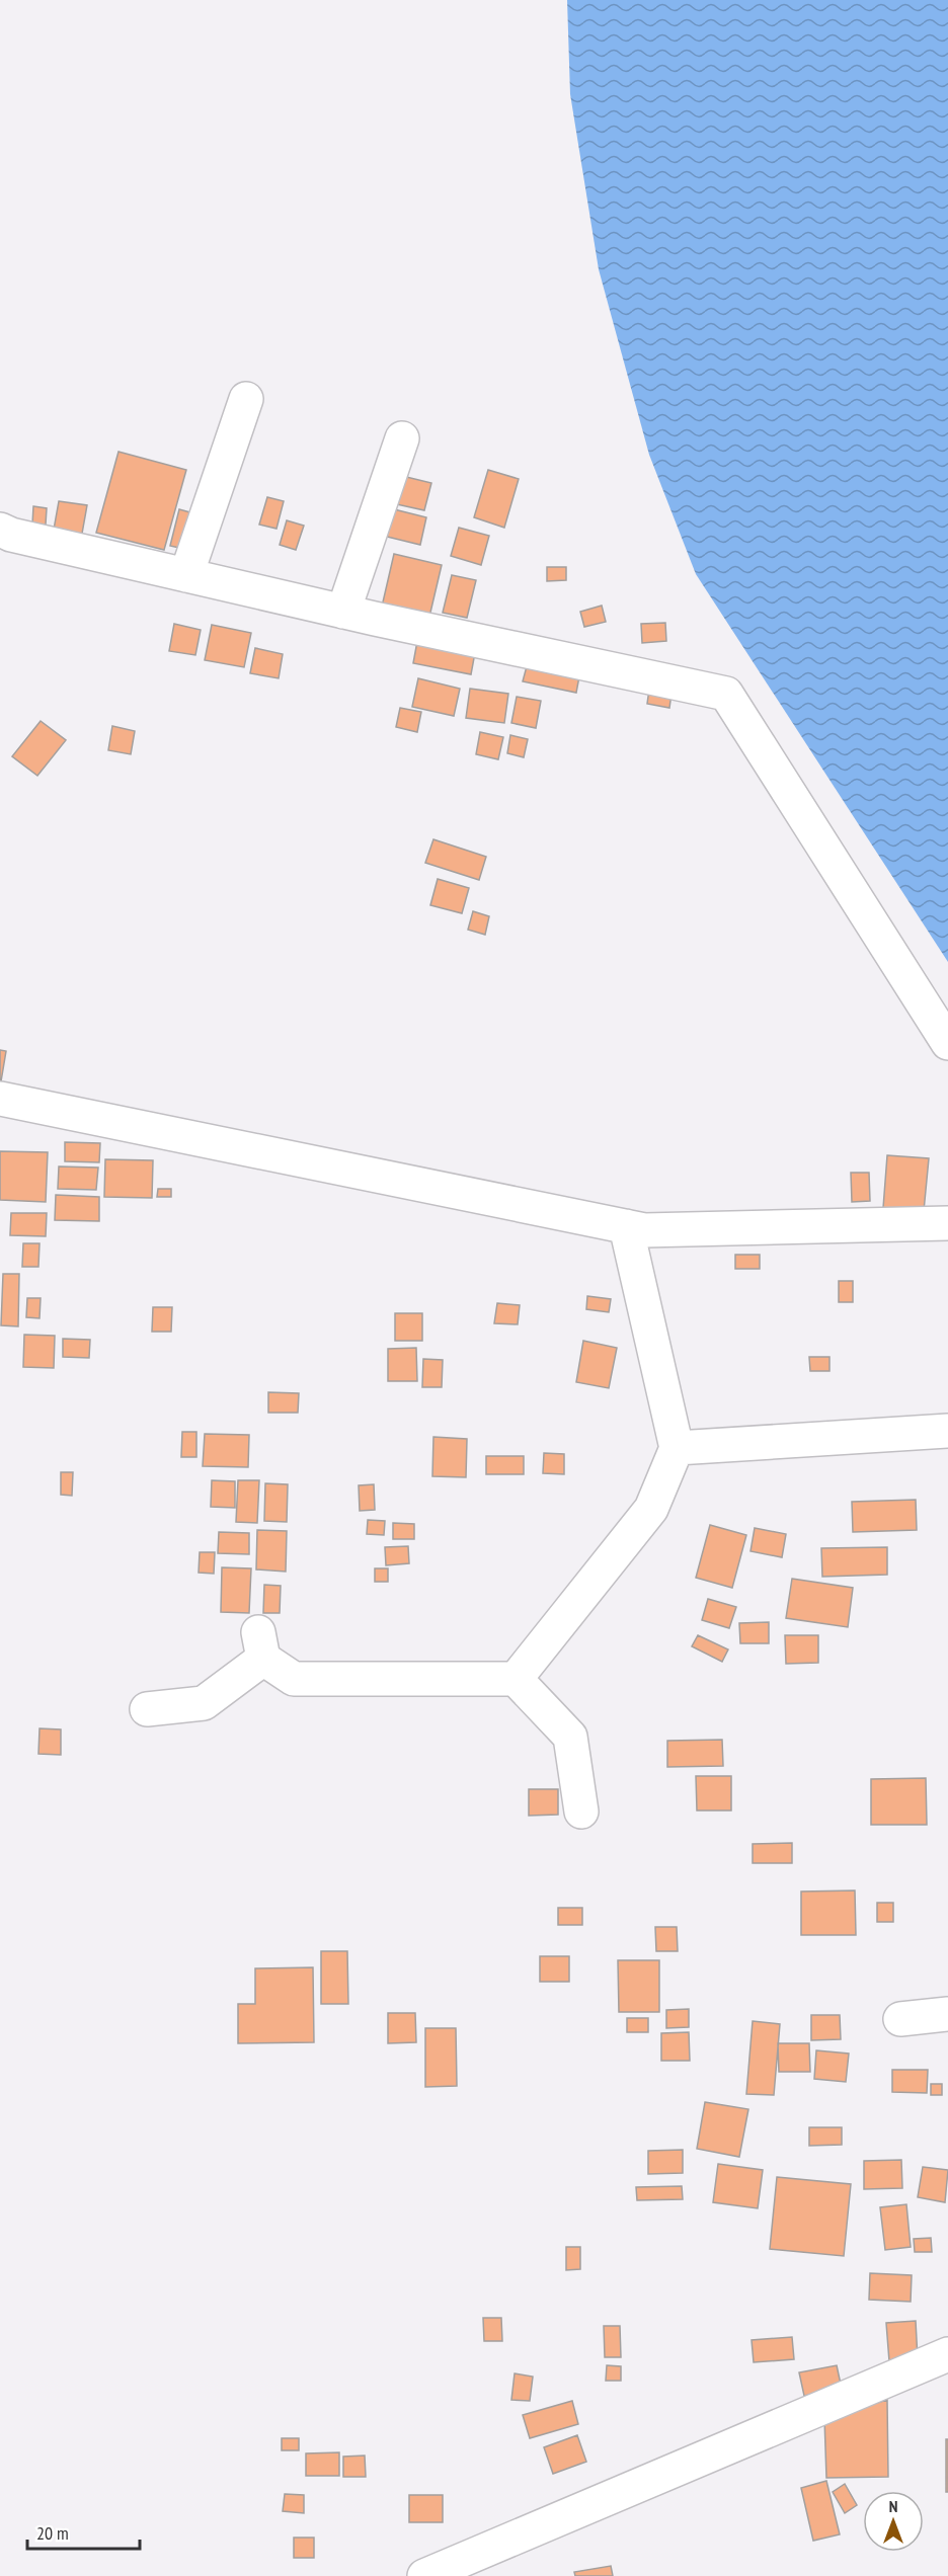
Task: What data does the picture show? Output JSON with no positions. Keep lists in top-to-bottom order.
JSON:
{
  "scale_bar": "20 m",
  "north": "top"
}
